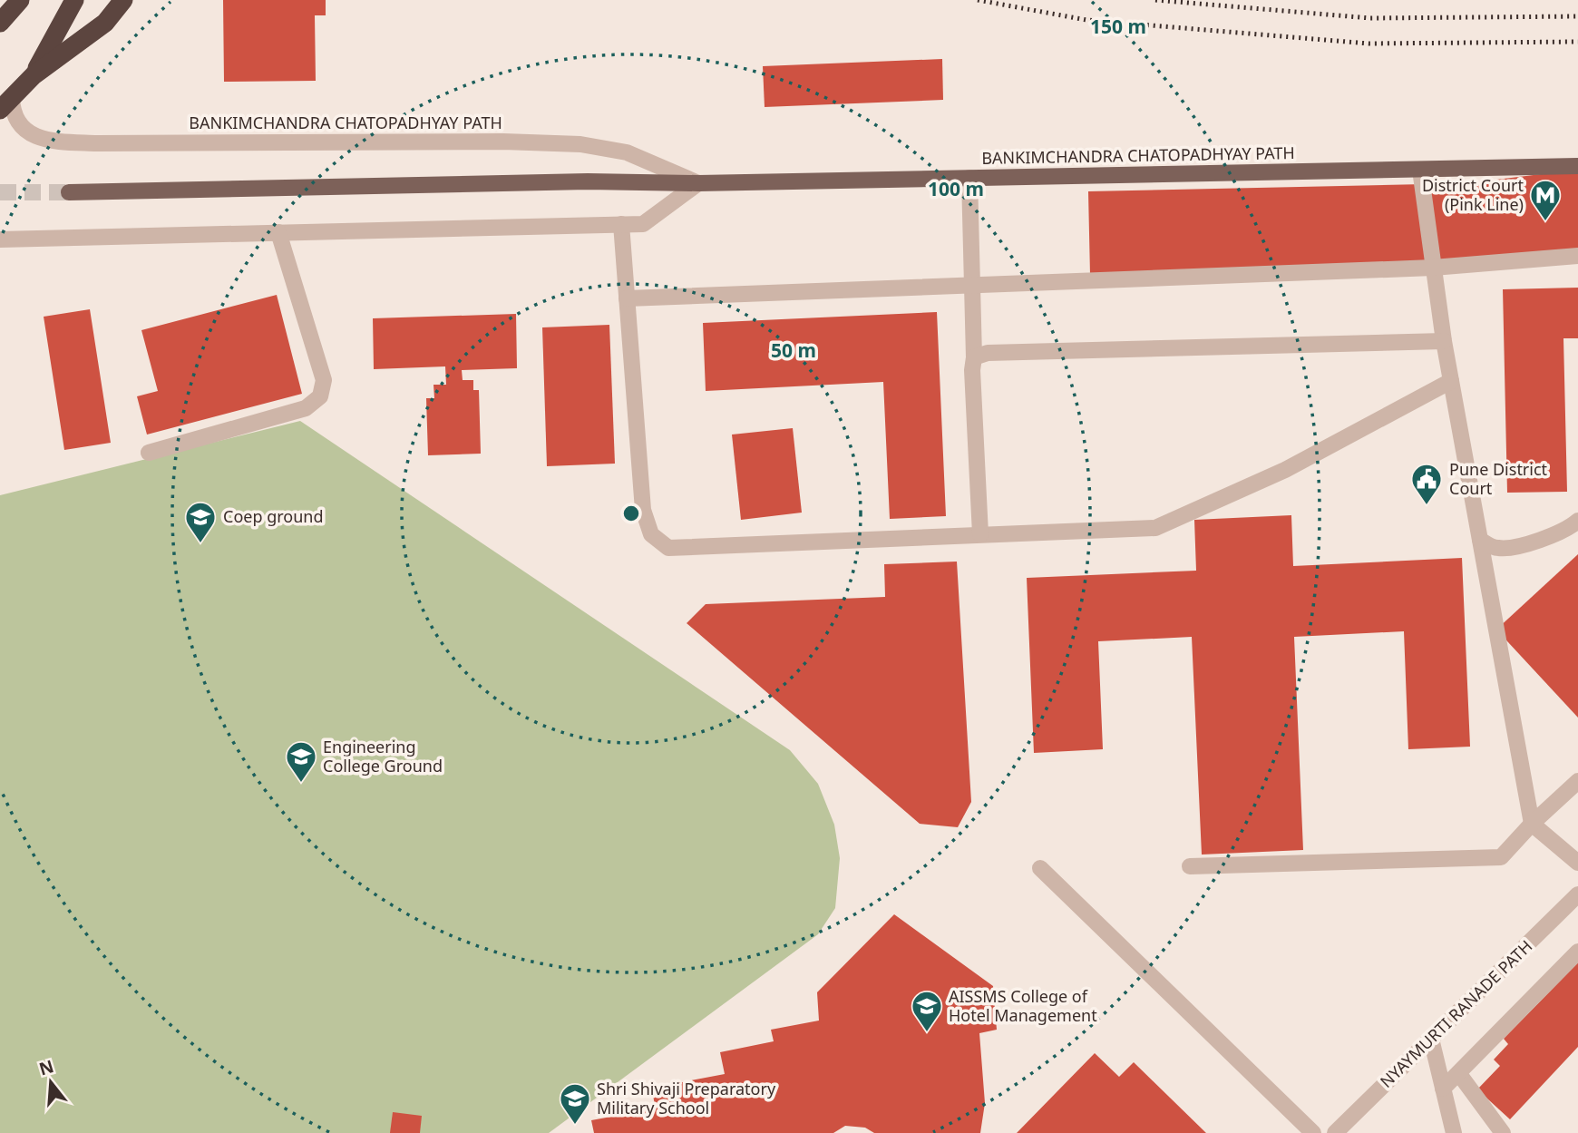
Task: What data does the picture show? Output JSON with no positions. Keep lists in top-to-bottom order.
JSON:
{
  "streets": {
    "main road": ["BANKIMCHANDRA CHATOPADHYAY PATH"],
    "street": ["NYAYMURTI RANADE PATH"]
  },
  "places": {
    "metro station": ["District Court (Pink Line)"],
    "public building": ["Pune District Court"],
    "school or university": [
      "Coep ground",
      "Engineering College Ground",
      "AISSMS College of Hotel Management",
      "Shri Shivaji Preparatory Military School"
    ]
  },
  "north": "top",
  "rings": ["150 m", "100 m", "50 m"]
}
